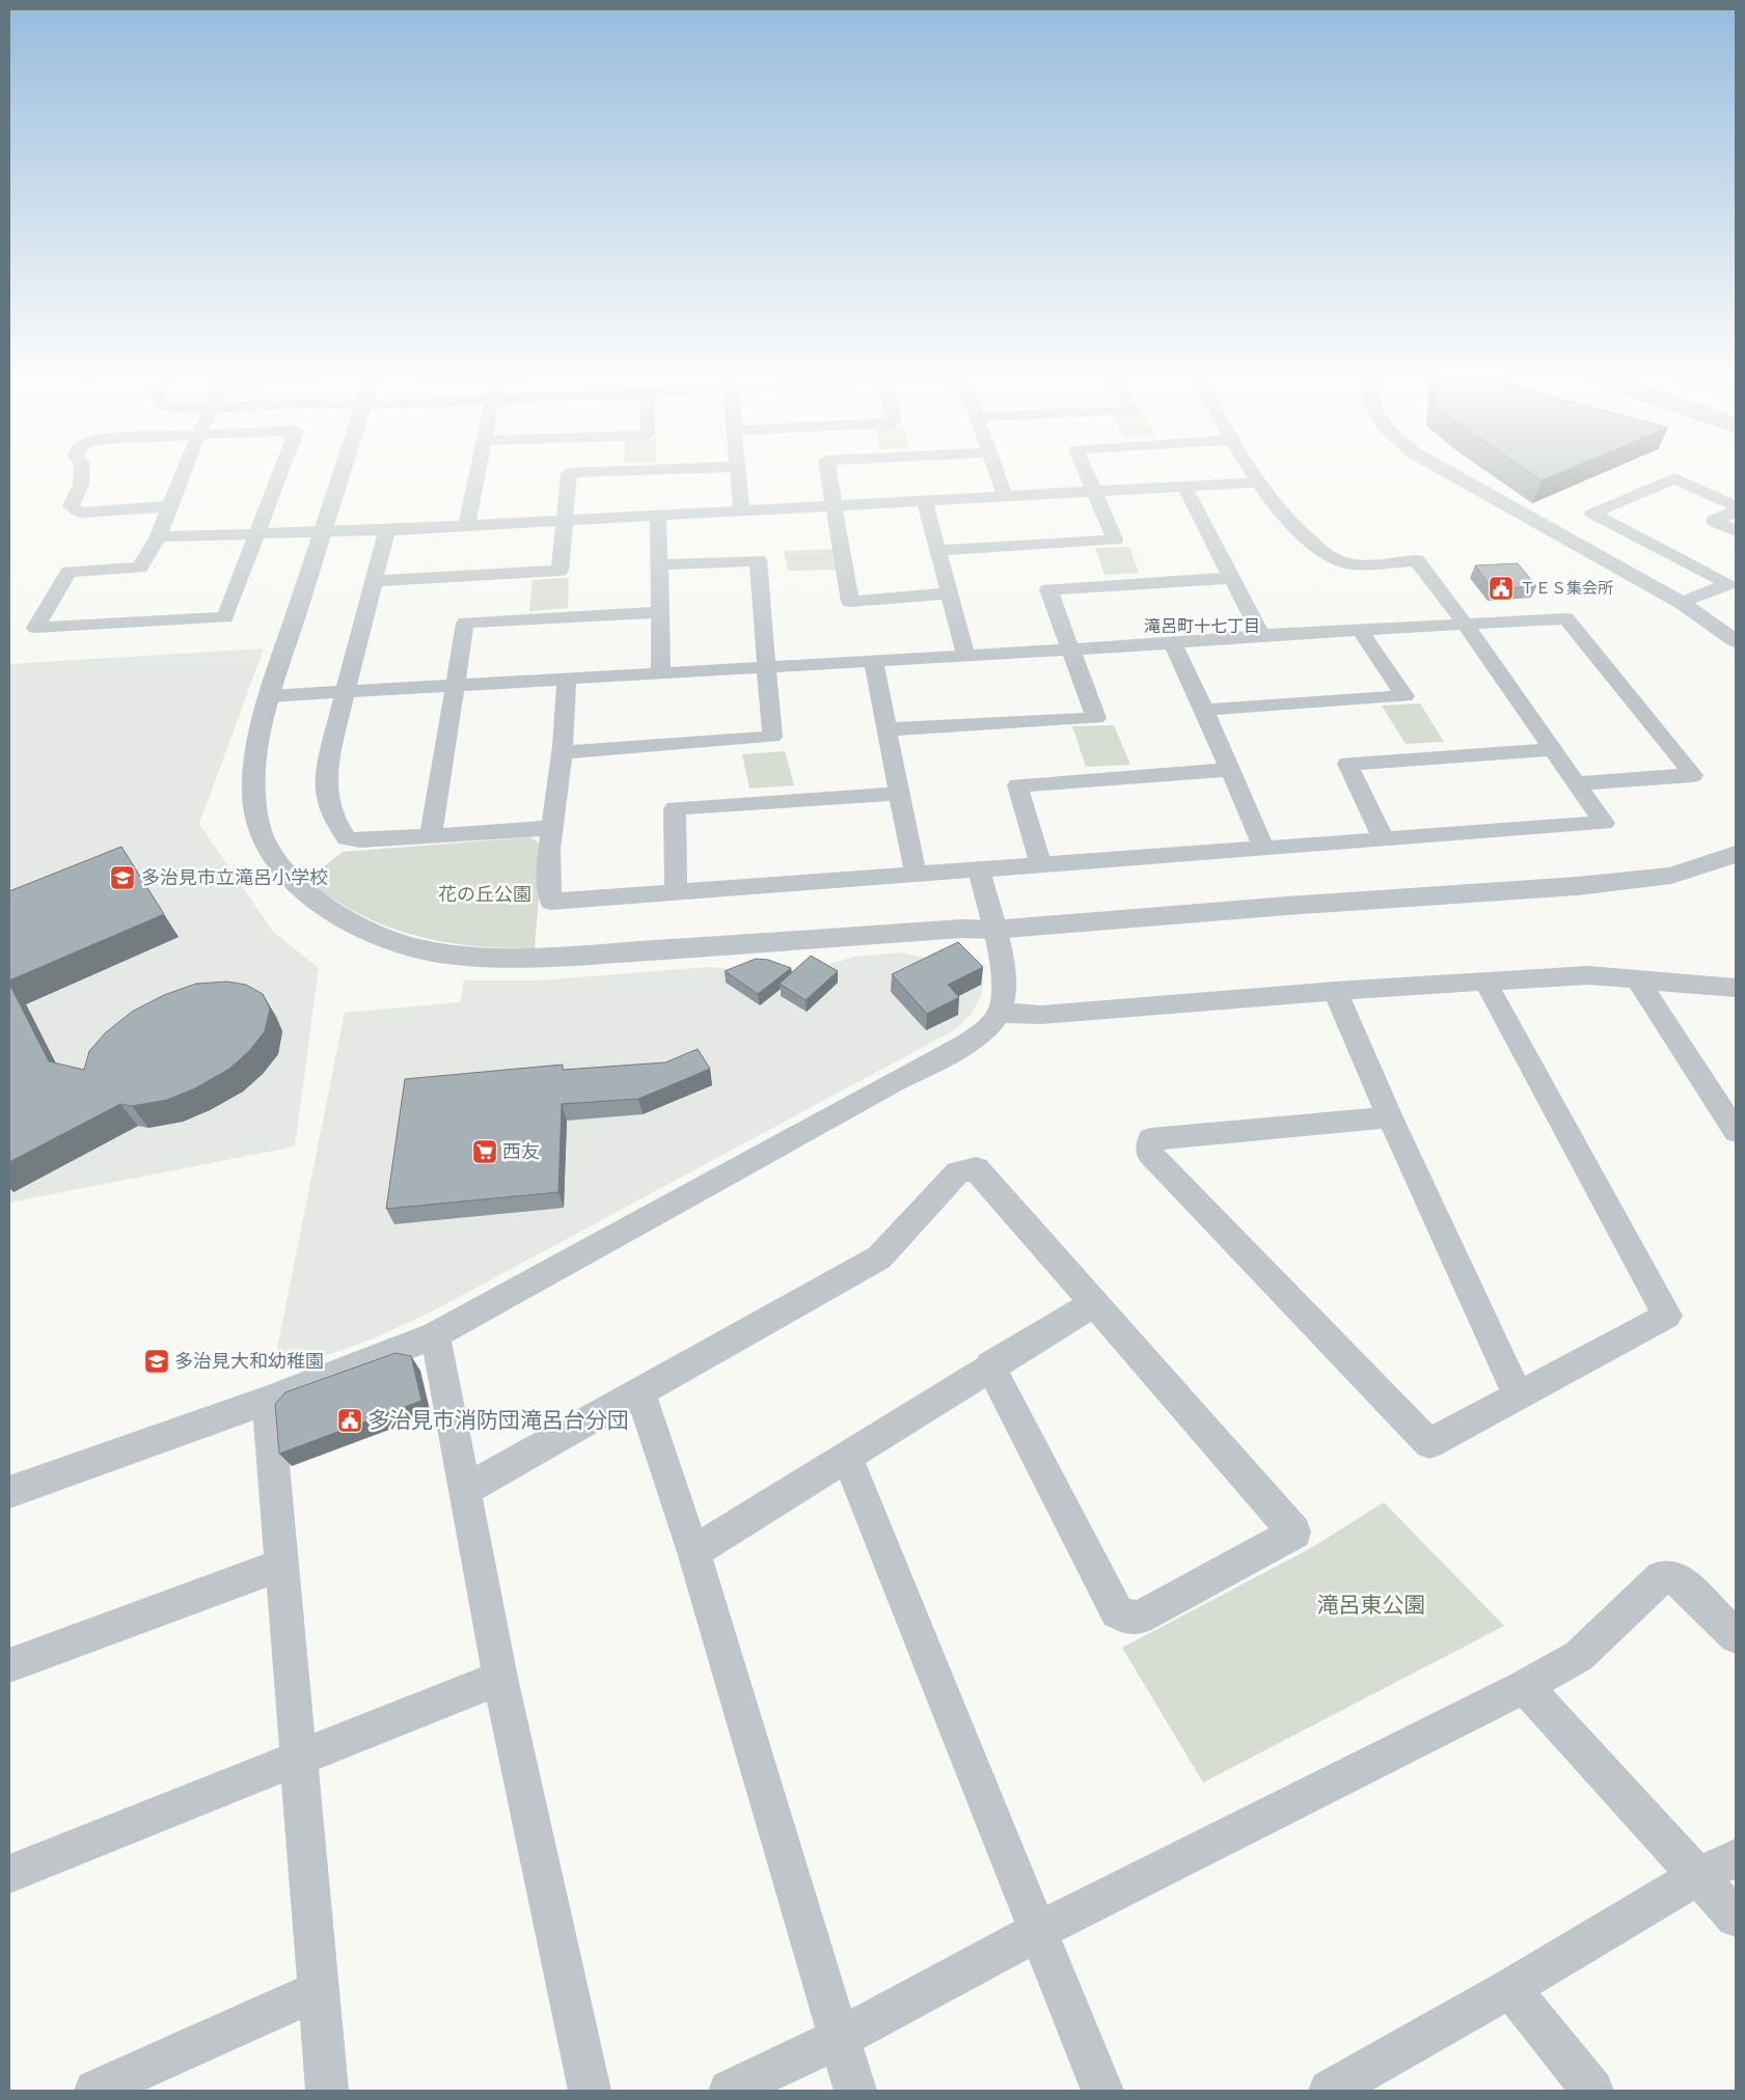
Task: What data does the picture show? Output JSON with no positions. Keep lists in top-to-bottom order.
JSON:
{
  "districts": ["滝呂町十七丁目"],
  "parks": ["花の丘公園", "滝呂東公園"],
  "places": {
    "public building": ["ＴＥＳ集会所", "多治見市消防団滝呂台分団"],
    "school or university": ["多治見市立滝呂小学校", "多治見大和幼稚園"],
    "supermarket": ["西友"]
  }
}
